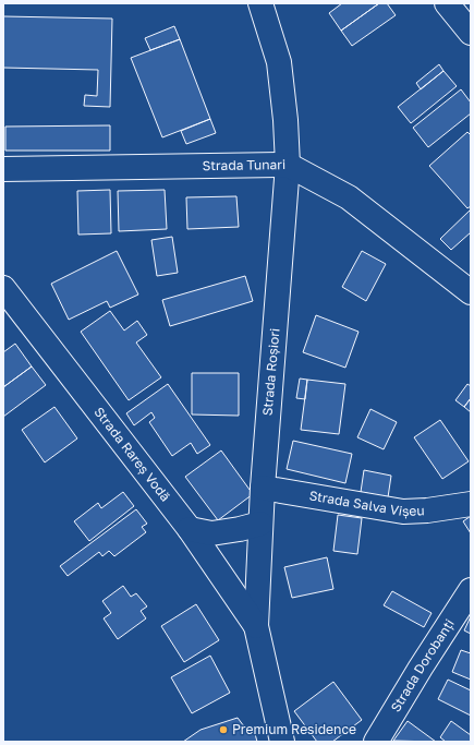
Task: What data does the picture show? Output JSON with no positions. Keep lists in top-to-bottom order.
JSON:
{
  "streets": {
    "street": [
      "Strada Tunari",
      "Strada Roșiori",
      "Strada Rareș Vodă",
      "Strada Salva Vișeu",
      "Strada Dorobanți"
    ]
  },
  "crossings": [
    ["Strada Tunari", "Strada Roșiori"],
    ["Strada Roșiori", "Strada Rareș Vodă"],
    ["Strada Roșiori", "Strada Salva Vișeu"]
  ],
  "places": ["Premium Residence"]
}
